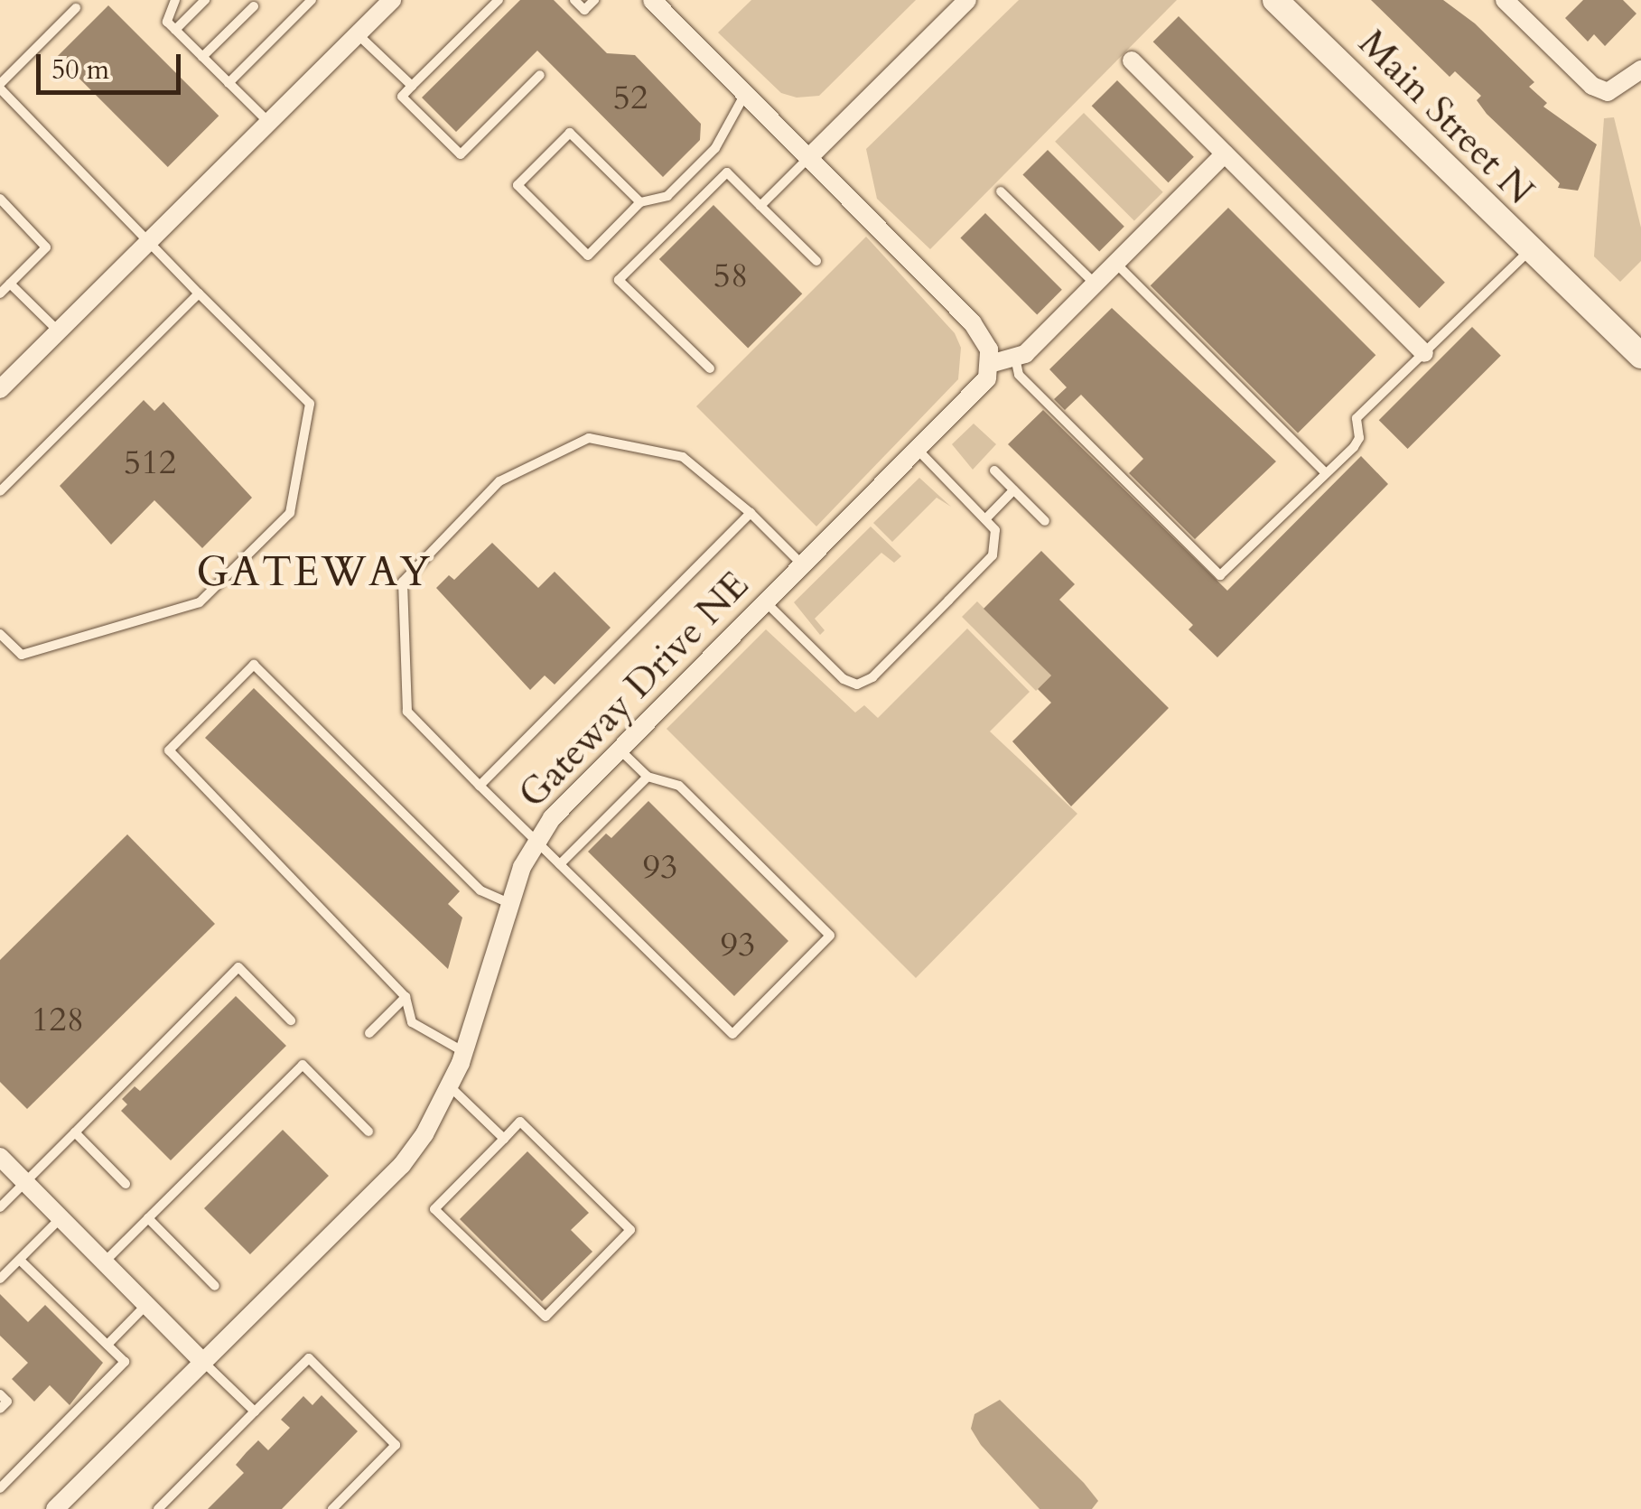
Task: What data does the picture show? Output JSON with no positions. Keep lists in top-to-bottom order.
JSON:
{
  "streets": {
    "street": ["Main Street N", "Gateway Drive NE"]
  },
  "districts": ["GATEWAY"],
  "house_numbers": [
    "52",
    "58",
    "512",
    "93",
    "93",
    "128"
  ],
  "scale_bar": "50 m"
}
